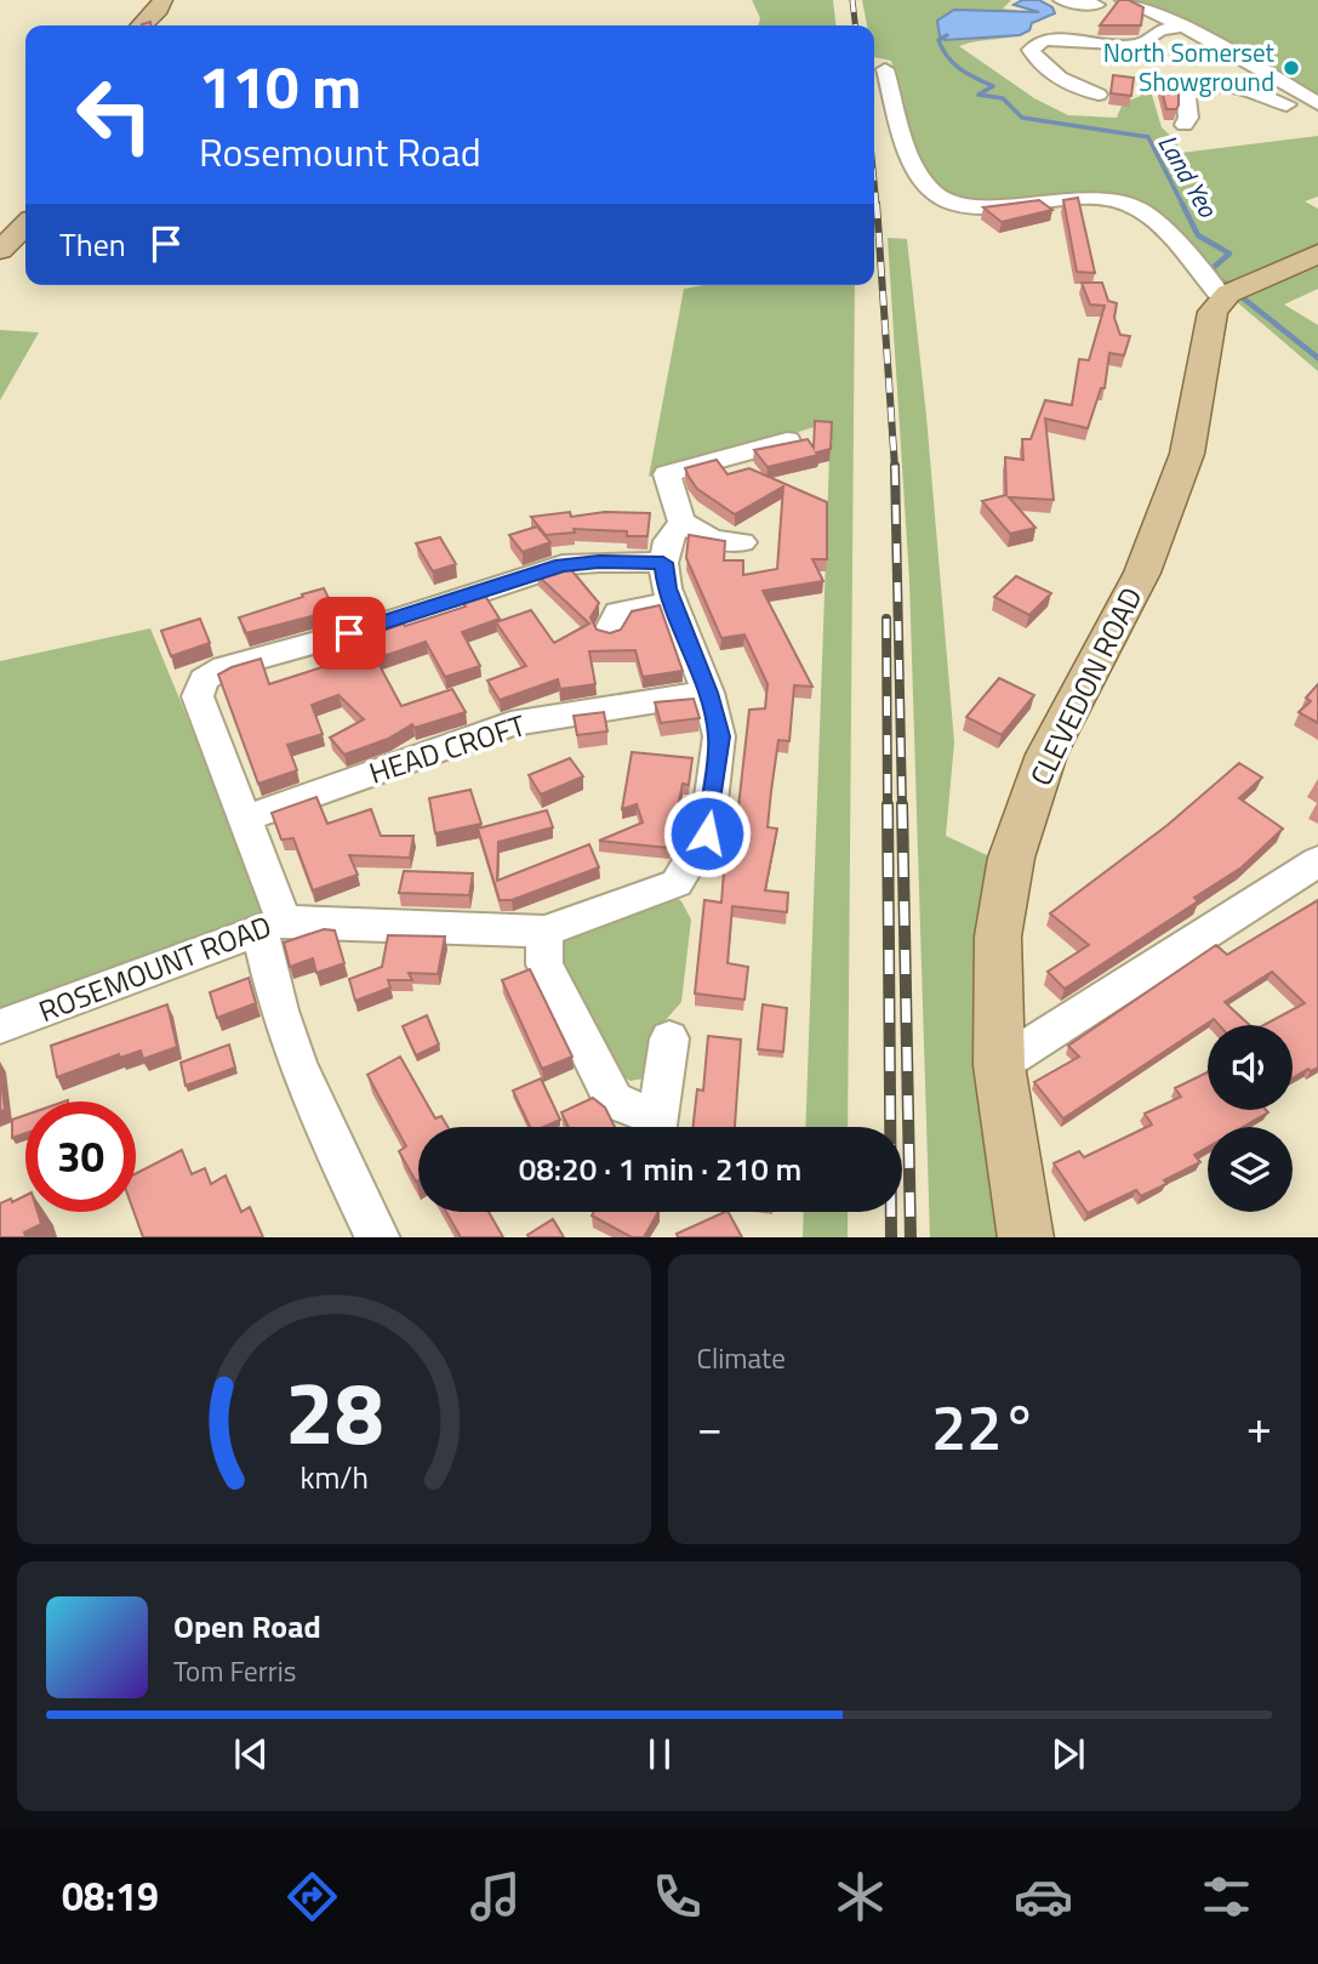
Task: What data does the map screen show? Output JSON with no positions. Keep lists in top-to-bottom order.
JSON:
{
  "streets": {
    "main road": ["CLEVEDON ROAD"],
    "street": ["HEAD CROFT", "ROSEMOUNT ROAD"]
  },
  "crossings": [
    ["HEAD CROFT", "ROSEMOUNT ROAD"]
  ],
  "water": ["Land Yeo"],
  "places": ["North Somerset Showground"],
  "page": {
    "turn": ["110 m", "Rosemount Road"],
    "then": "Then",
    "limit": "30",
    "trip": "08:20 · 1 min · 210 m",
    "tile": "Climate",
    "heat": ["−", "22°", "+"],
    "song": ["Open Road", "Tom Ferris"],
    "tabs": "08:19",
    "gauge": ["28", "km/h"]
  }
}
